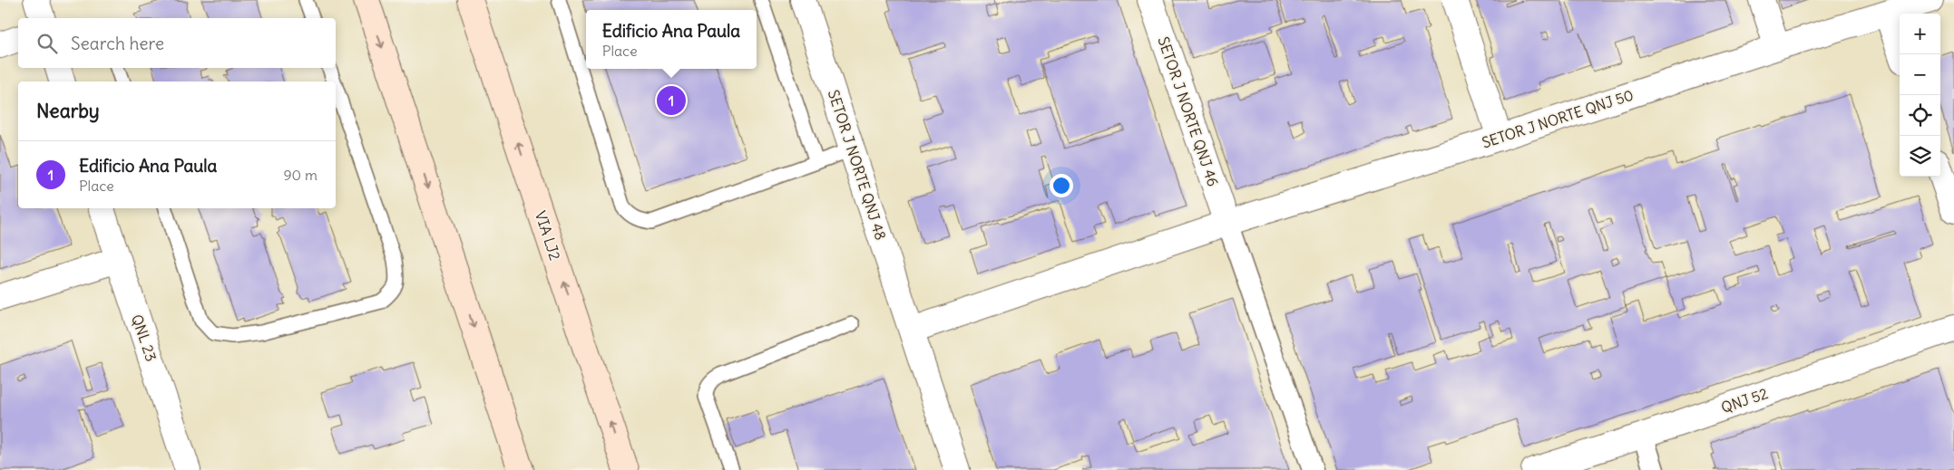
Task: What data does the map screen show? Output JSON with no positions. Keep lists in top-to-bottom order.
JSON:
{
  "streets": {
    "main road": ["VIA LJ2"],
    "street": [
      "SETOR J NORTE QNJ 46",
      "SETOR J NORTE QNJ 50",
      "SETOR J NORTE QNJ 48",
      "QNL 23",
      "QNJ 52"
    ]
  },
  "crossings": [
    ["SETOR J NORTE QNJ 46", "SETOR J NORTE QNJ 50"],
    ["SETOR J NORTE QNJ 50", "SETOR J NORTE QNJ 48"]
  ],
  "page": {
    "popup": ["Edificio Ana Paula", "Place"],
    "map_buttons": ["+", "−"],
    "search": "Search here",
    "heading": "Nearby",
    "pins": "1",
    "list": [
      {
        "mark": "1",
        "name": "Edificio Ana Paula",
        "note": "Place",
        "value": "90 m"
      }
    ]
  }
}
